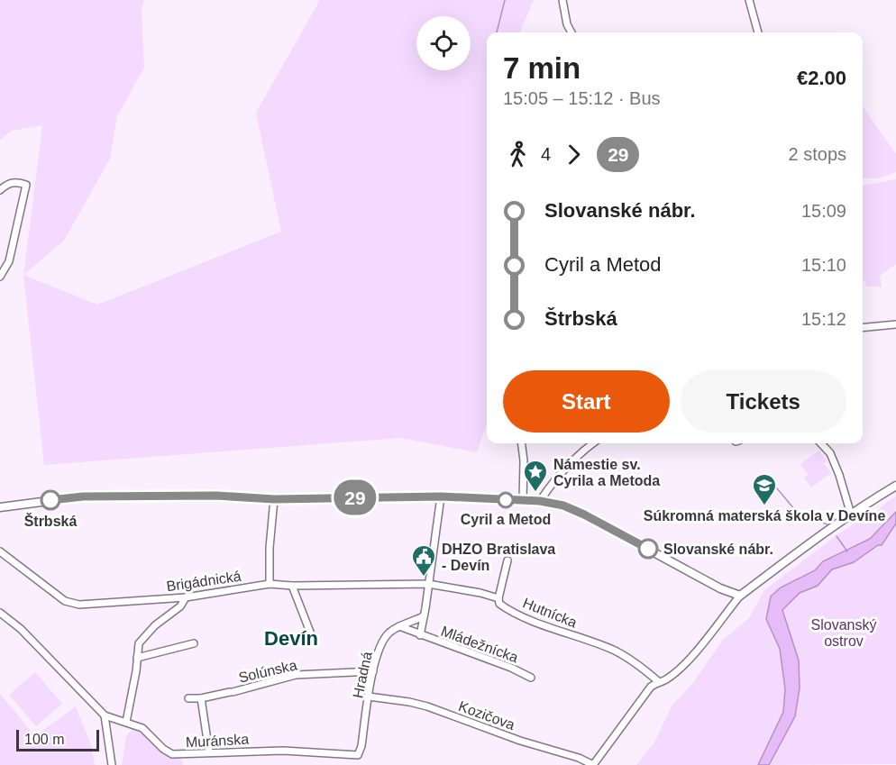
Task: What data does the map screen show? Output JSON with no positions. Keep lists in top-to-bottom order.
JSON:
{
  "streets": {
    "street": [
      "Brigádnická",
      "Hutnícka",
      "Mládežnícka",
      "Solúnska",
      "Hradná",
      "Kozičova",
      "Muránska"
    ]
  },
  "crossings": [
    ["Brigádnická", "Hutnícka"],
    ["Mládežnícka", "Hradná"],
    ["Solúnska", "Hradná"],
    ["Hradná", "Kozičova"],
    ["Hradná", "Muránska"]
  ],
  "districts": ["Devín"],
  "parks": ["Slovanský ostrov"],
  "places": {
    "place": ["Námestie sv. Cyrila a Metoda"],
    "other": ["Štrbská", "Cyril a Metod", "Slovanské nábr."],
    "school or university": ["Súkromná materská škola v Devíne"],
    "public building": ["DHZO Bratislava - Devín"]
  },
  "lines": ["bus line 29"],
  "scale_bar": "100 m",
  "page": {
    "on_map": "29",
    "heading": ["7 min", "15:05 – 15:12 · Bus", "€2.00"],
    "legs": ["4", "29", "2 stops"],
    "list": [
      {
        "name": "Slovanské nábr.",
        "value": "15:09"
      },
      {
        "name": "Cyril a Metod",
        "value": "15:10"
      },
      {
        "name": "Štrbská",
        "value": "15:12"
      }
    ],
    "buttons": ["Start", "Tickets"],
    "scale": "100 m"
  }
}
